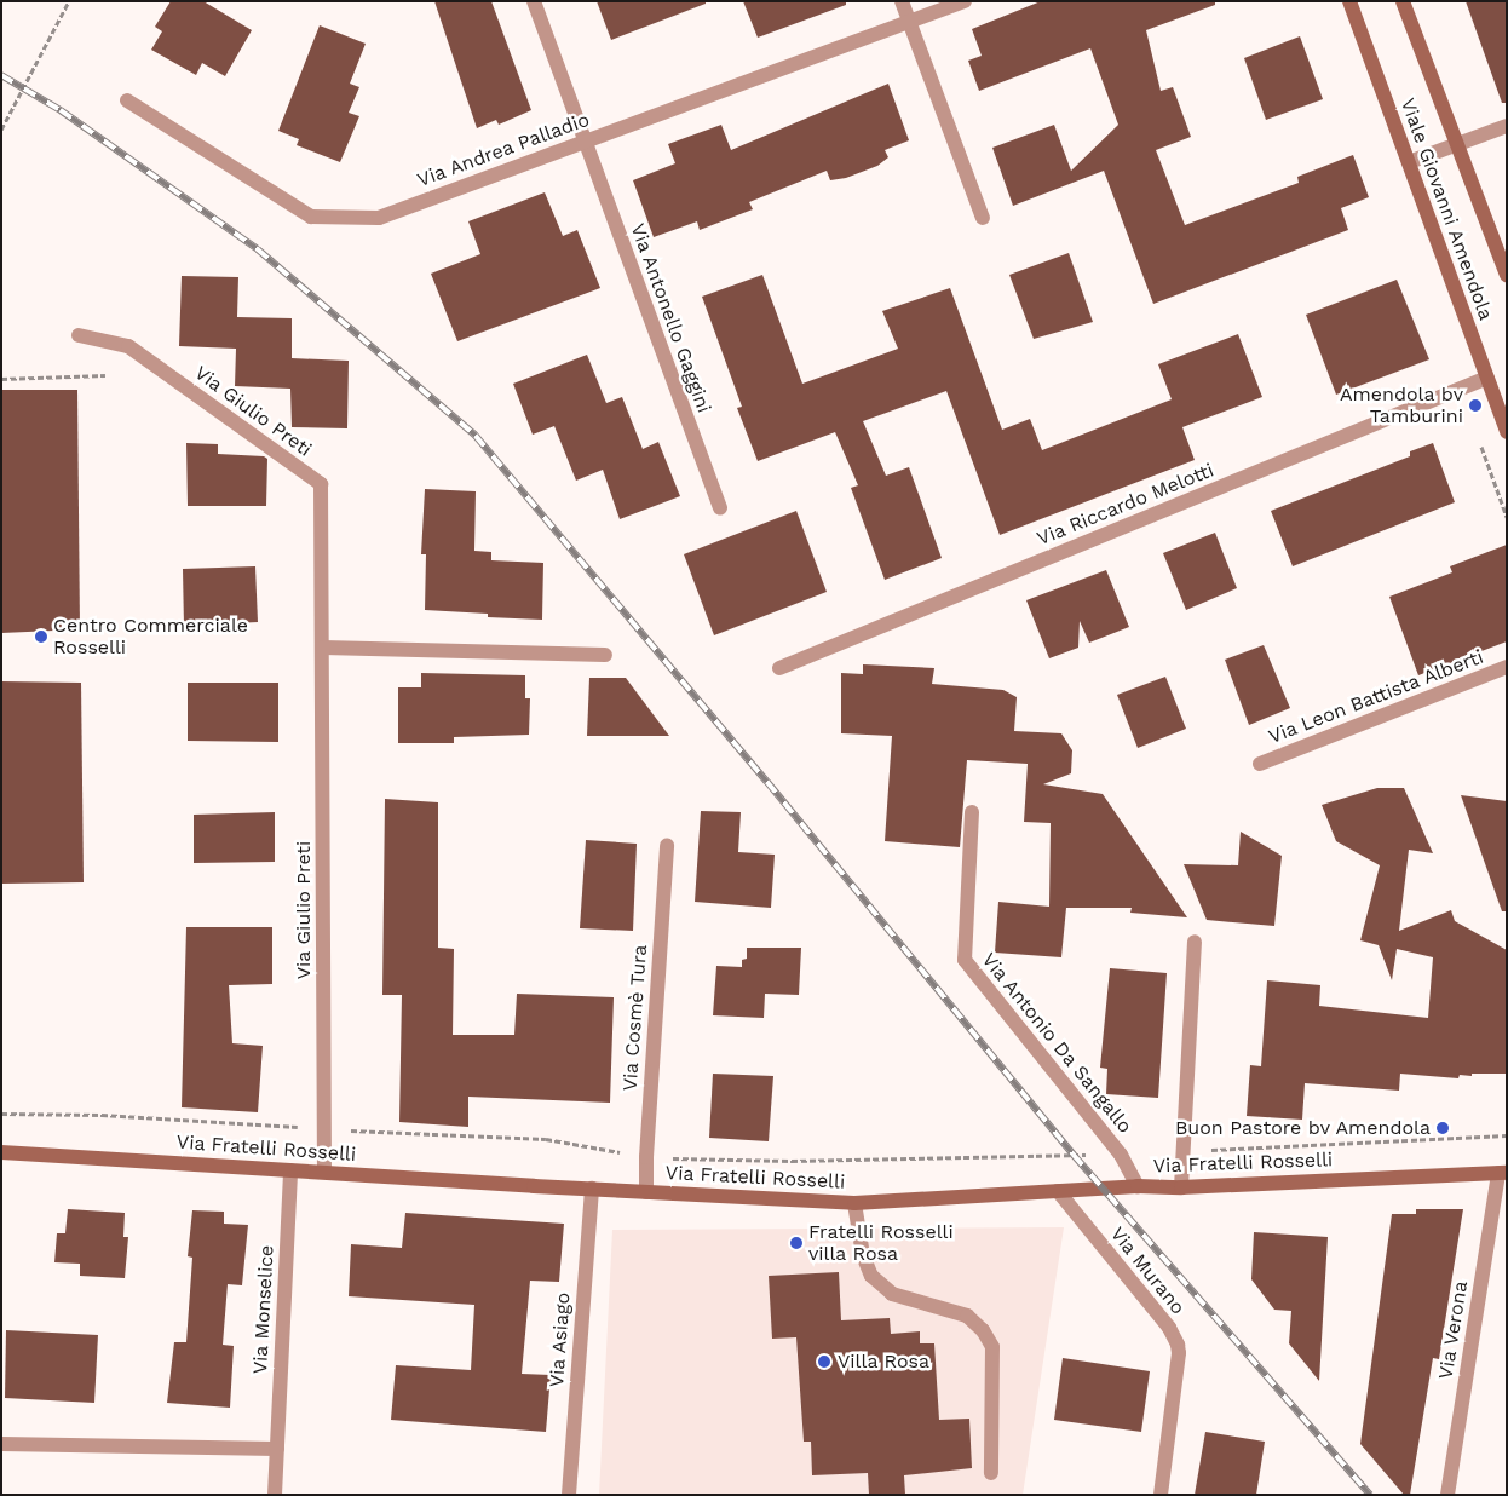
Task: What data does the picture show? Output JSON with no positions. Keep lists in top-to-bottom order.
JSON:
{
  "streets": {
    "street": [
      "Via Andrea Palladio",
      "Viale Giovanni Amendola",
      "Via Antonello Gaggini",
      "Via Giulio Preti",
      "Via Riccardo Melotti",
      "Via Leon Battista Alberti",
      "Via Cosmè Tura",
      "Via Antonio Da Sangallo",
      "Via Fratelli Rosselli",
      "Via Murano",
      "Via Monselice",
      "Via Verona",
      "Via Asiago"
    ]
  },
  "crossings": [
    ["Via Andrea Palladio", "Via Antonello Gaggini"],
    ["Viale Giovanni Amendola", "Via Riccardo Melotti"],
    ["Via Giulio Preti", "Via Fratelli Rosselli"],
    ["Via Cosmè Tura", "Via Fratelli Rosselli"],
    ["Via Antonio Da Sangallo", "Via Fratelli Rosselli"],
    ["Via Fratelli Rosselli", "Via Murano"],
    ["Via Fratelli Rosselli", "Via Monselice"],
    ["Via Fratelli Rosselli", "Via Verona"],
    ["Via Fratelli Rosselli", "Via Asiago"]
  ],
  "places": [
    "Amendola bv Tamburini",
    "Centro Commerciale Rosselli",
    "Buon Pastore bv Amendola",
    "Fratelli Rosselli villa Rosa",
    "Villa Rosa"
  ]
}
